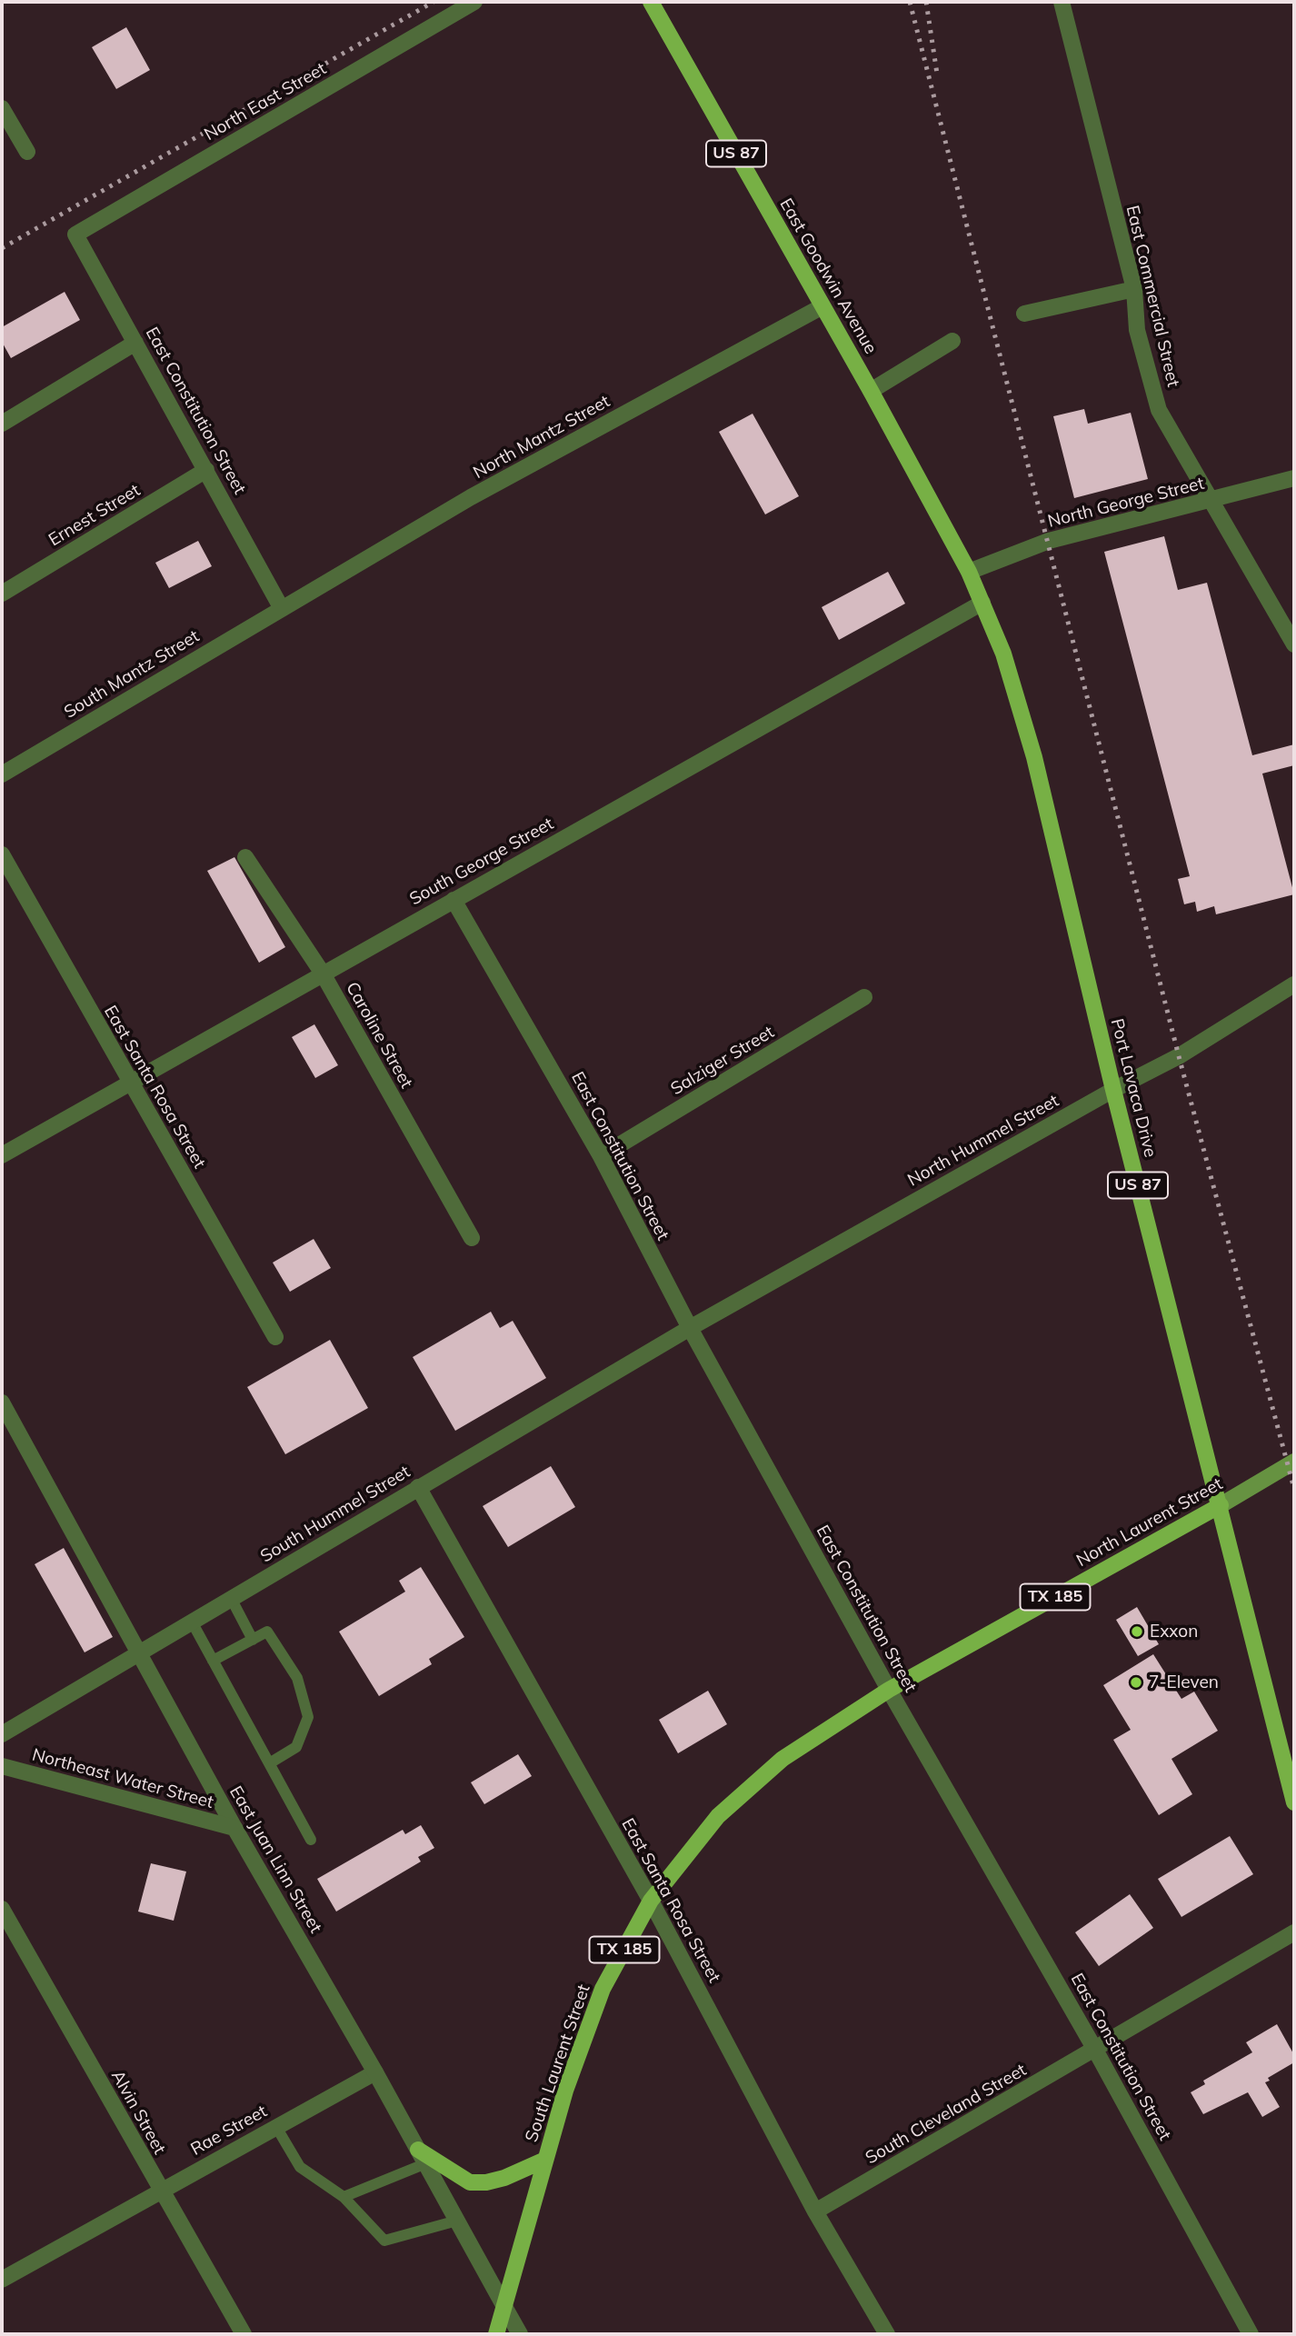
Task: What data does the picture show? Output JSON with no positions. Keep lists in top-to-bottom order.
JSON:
{
  "streets": {
    "main road": [
      "US 87",
      "East Goodwin Avenue",
      "Port Lavaca Drive",
      "North Laurent Street",
      "TX 185",
      "South Laurent Street"
    ],
    "street": [
      "North East Street",
      "East Commercial Street",
      "East Constitution Street",
      "North Mantz Street",
      "North George Street",
      "Ernest Street",
      "South Mantz Street",
      "South George Street",
      "Caroline Street",
      "Salziger Street",
      "East Santa Rosa Street",
      "North Hummel Street",
      "South Hummel Street",
      "Northeast Water Street",
      "East Juan Linn Street",
      "Alvin Street",
      "South Cleveland Street",
      "Rae Street"
    ]
  },
  "crossings": [
    ["North East Street", "East Constitution Street"],
    ["East Goodwin Avenue", "North Mantz Street"],
    ["East Goodwin Avenue", "North George Street"],
    ["East Goodwin Avenue", "Port Lavaca Drive"],
    ["East Commercial Street", "North George Street"],
    ["East Constitution Street", "North Mantz Street"],
    ["East Constitution Street", "Ernest Street"],
    ["East Constitution Street", "South Mantz Street"],
    ["East Constitution Street", "South George Street"],
    ["East Constitution Street", "Salziger Street"],
    ["East Constitution Street", "North Hummel Street"],
    ["East Constitution Street", "South Hummel Street"],
    ["East Constitution Street", "North Laurent Street"],
    ["East Constitution Street", "South Laurent Street"],
    ["East Constitution Street", "South Cleveland Street"],
    ["North Mantz Street", "South Mantz Street"],
    ["North George Street", "Port Lavaca Drive"],
    ["South George Street", "Caroline Street"],
    ["South George Street", "East Santa Rosa Street"],
    ["South George Street", "Port Lavaca Drive"],
    ["East Santa Rosa Street", "South Hummel Street"],
    ["East Santa Rosa Street", "South Laurent Street"],
    ["East Santa Rosa Street", "South Cleveland Street"],
    ["Port Lavaca Drive", "North Hummel Street"],
    ["Port Lavaca Drive", "North Laurent Street"],
    ["North Hummel Street", "South Hummel Street"],
    ["South Hummel Street", "East Juan Linn Street"],
    ["North Laurent Street", "South Laurent Street"],
    ["Northeast Water Street", "East Juan Linn Street"],
    ["East Juan Linn Street", "South Laurent Street"],
    ["East Juan Linn Street", "Rae Street"],
    ["Alvin Street", "Rae Street"]
  ],
  "places": ["Exxon", "7-Eleven"]
}
